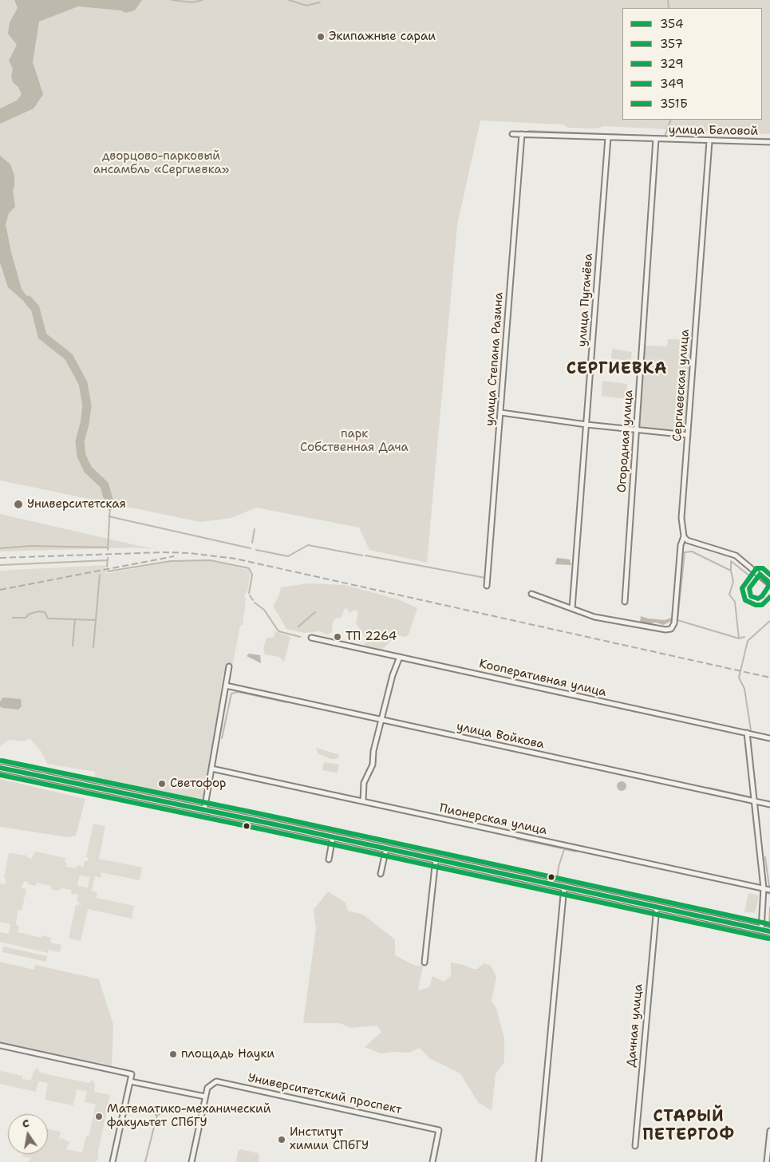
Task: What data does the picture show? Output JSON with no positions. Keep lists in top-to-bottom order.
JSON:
{
  "streets": {
    "street": [
      "улица Беловой",
      "улица Пугачёва",
      "улица Степана Разина",
      "Сергиевская улица",
      "Огородная улица",
      "Кооперативная улица",
      "улица Войкова",
      "Пионерская улица",
      "Дачная улица",
      "Университетский проспект"
    ]
  },
  "crossings": [
    ["улица Беловой", "улица Пугачёва"],
    ["улица Беловой", "улица Степана Разина"],
    ["улица Беловой", "Сергиевская улица"],
    ["улица Беловой", "Огородная улица"],
    ["улица Пугачёва", "Сергиевская улица"]
  ],
  "districts": ["СЕРГИЕВКА", "СТАРЫЙ ПЕТЕРГОФ"],
  "parks": ["дворцово-парковый ансамбль «Сергиевка»", "парк Собственная Дача"],
  "places": [
    "Экипажные сараи",
    "Университетская",
    "ТП 2264",
    "Светофор",
    "площадь Науки",
    "Математико-механический факультет СПбГУ",
    "Институт химии СПбГУ"
  ],
  "lines": [
    "transit line 351Б",
    "transit line 349",
    "transit line 329",
    "transit line 354",
    "transit line 357"
  ],
  "legend": [
    "354",
    "357",
    "329",
    "349",
    "351Б"
  ],
  "north": "top"
}
